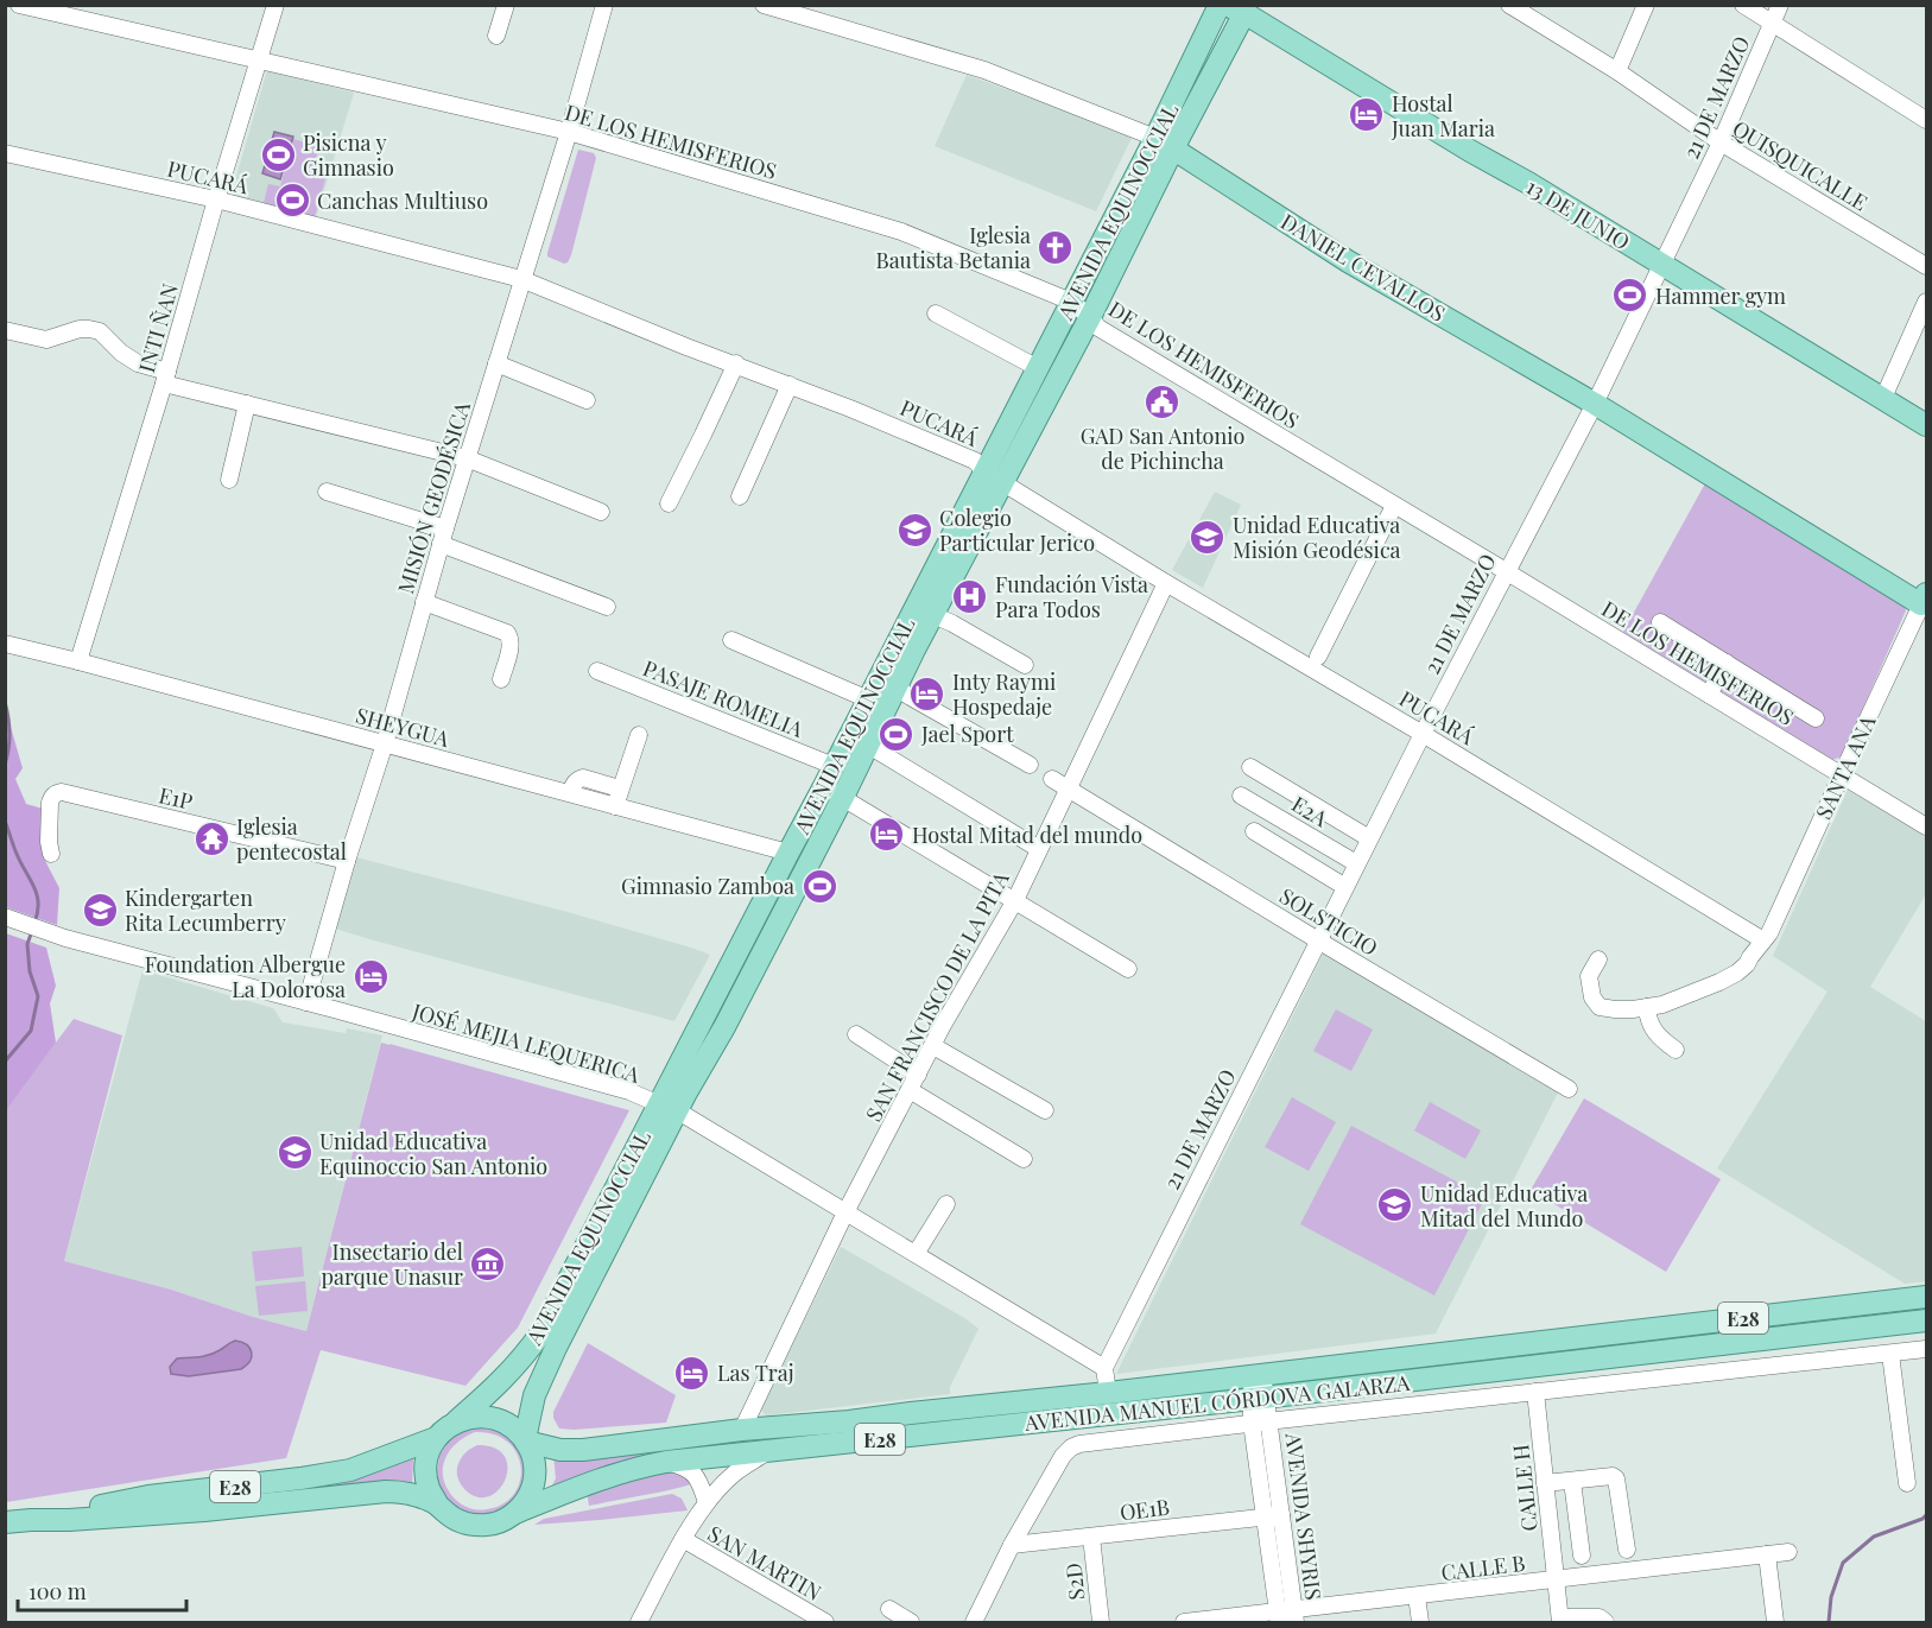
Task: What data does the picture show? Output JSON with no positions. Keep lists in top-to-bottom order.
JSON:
{
  "streets": {
    "main road": [
      "AVENIDA EQUINOCCIAL",
      "13 DE JUNIO",
      "DANIEL CEVALLOS",
      "E28",
      "AVENIDA MANUEL CÓRDOVA GALARZA"
    ],
    "street": [
      "21 DE MARZO",
      "DE LOS HEMISFERIOS",
      "QUISQUICALLE",
      "PUCARÁ",
      "INTI ÑAN",
      "MISIÓN GEODÉSICA",
      "PASAJE ROMELIA",
      "SHEYGUA",
      "SANTA ANA",
      "E1P",
      "E2A",
      "SOLSTICIO",
      "SAN FRANCISCO DE LA PITA",
      "JOSÉ MEJIA LEQUERICA",
      "CALLE H",
      "OE1B",
      "AVENIDA SHYRIS",
      "SAN MARTIN",
      "CALLE B",
      "S2D"
    ]
  },
  "crossings": [
    ["21 DE MARZO", "DE LOS HEMISFERIOS"],
    ["21 DE MARZO", "QUISQUICALLE"],
    ["21 DE MARZO", "PUCARÁ"],
    ["21 DE MARZO", "13 DE JUNIO"],
    ["21 DE MARZO", "DANIEL CEVALLOS"],
    ["21 DE MARZO", "E2A"],
    ["21 DE MARZO", "SOLSTICIO"],
    ["21 DE MARZO", "JOSÉ MEJIA LEQUERICA"],
    ["DE LOS HEMISFERIOS", "AVENIDA EQUINOCCIAL"],
    ["DE LOS HEMISFERIOS", "INTI ÑAN"],
    ["DE LOS HEMISFERIOS", "MISIÓN GEODÉSICA"],
    ["DE LOS HEMISFERIOS", "SANTA ANA"],
    ["PUCARÁ", "AVENIDA EQUINOCCIAL"],
    ["PUCARÁ", "INTI ÑAN"],
    ["PUCARÁ", "MISIÓN GEODÉSICA"],
    ["PUCARÁ", "SANTA ANA"],
    ["PUCARÁ", "SAN FRANCISCO DE LA PITA"],
    ["AVENIDA EQUINOCCIAL", "13 DE JUNIO"],
    ["AVENIDA EQUINOCCIAL", "DANIEL CEVALLOS"],
    ["AVENIDA EQUINOCCIAL", "PASAJE ROMELIA"],
    ["AVENIDA EQUINOCCIAL", "SHEYGUA"],
    ["AVENIDA EQUINOCCIAL", "JOSÉ MEJIA LEQUERICA"],
    ["AVENIDA EQUINOCCIAL", "E28"],
    ["AVENIDA EQUINOCCIAL", "AVENIDA MANUEL CÓRDOVA GALARZA"],
    ["DANIEL CEVALLOS", "SANTA ANA"],
    ["INTI ÑAN", "SHEYGUA"],
    ["MISIÓN GEODÉSICA", "SHEYGUA"],
    ["MISIÓN GEODÉSICA", "E1P"],
    ["MISIÓN GEODÉSICA", "JOSÉ MEJIA LEQUERICA"],
    ["SOLSTICIO", "SAN FRANCISCO DE LA PITA"],
    ["SAN FRANCISCO DE LA PITA", "JOSÉ MEJIA LEQUERICA"],
    ["SAN FRANCISCO DE LA PITA", "AVENIDA MANUEL CÓRDOVA GALARZA"],
    ["E28", "AVENIDA MANUEL CÓRDOVA GALARZA"],
    ["AVENIDA MANUEL CÓRDOVA GALARZA", "AVENIDA SHYRIS"],
    ["CALLE H", "CALLE B"],
    ["OE1B", "AVENIDA SHYRIS"],
    ["OE1B", "S2D"],
    ["AVENIDA SHYRIS", "CALLE B"]
  ],
  "places": {
    "hotel": [
      "Hostal Juan Maria",
      "Inty Raymi Hospedaje",
      "Hostal Mitad del mundo",
      "Foundation Albergue La Dolorosa",
      "Las Traj"
    ],
    "sports": [
      "Pisicna y Gimnasio",
      "Canchas Multiuso",
      "Hammer gym",
      "Jael Sport",
      "Gimnasio Zamboa"
    ],
    "church": ["Iglesia Bautista Betania"],
    "public building": ["GAD San Antonio de Pichincha"],
    "school or university": [
      "Colegio Particular Jerico",
      "Unidad Educativa Misión Geodésica",
      "Kindergarten Rita Lecumberry",
      "Unidad Educativa Equinoccio San Antonio",
      "Unidad Educativa Mitad del Mundo"
    ],
    "hospital": ["Fundación Vista Para Todos"],
    "temple": ["Iglesia pentecostal"],
    "museum": ["Insectario del parque Unasur"]
  },
  "scale_bar": "100 m"
}
